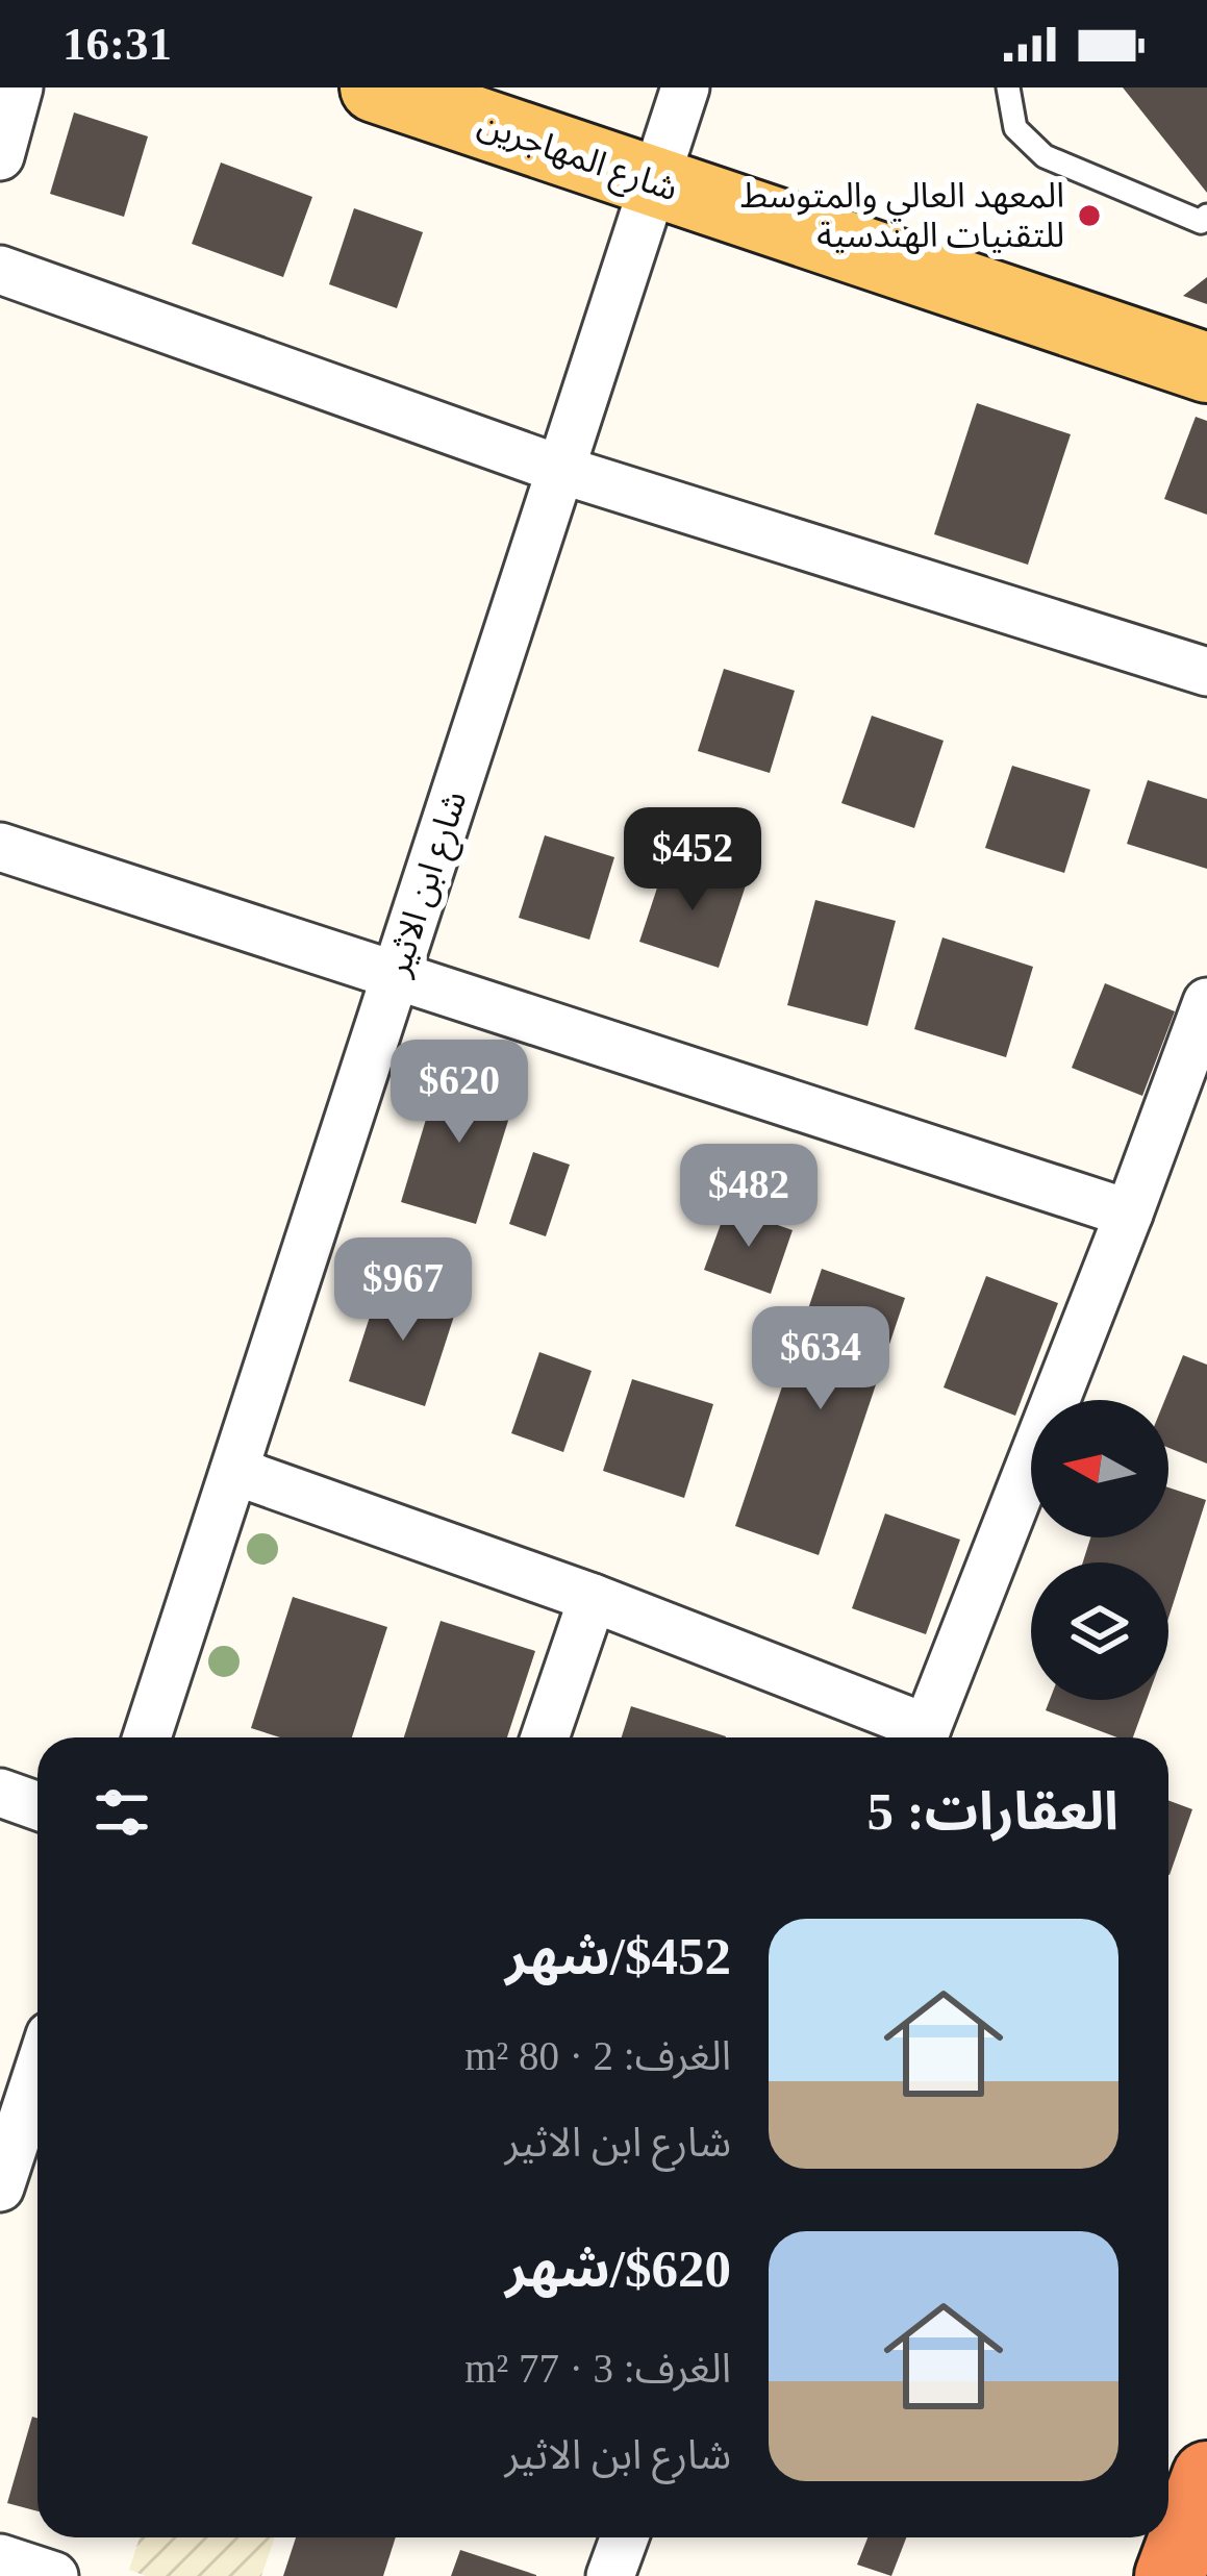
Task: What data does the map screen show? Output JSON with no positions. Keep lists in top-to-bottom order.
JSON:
{
  "streets": {
    "main road": ["شارع المهاجرين"],
    "street": ["شارع ابن الاثير"]
  },
  "crossings": [
    ["شارع المهاجرين", "شارع ابن الاثير"]
  ],
  "places": ["المعهد العالي والمتوسط للتقنيات الهندسية"],
  "north": "left",
  "page": {
    "status": "16:31",
    "price": [
      "$452",
      "$620",
      "$482",
      "$967",
      "$634"
    ],
    "heading": "العقارات: 5",
    "list": [
      {
        "name": "$452/شهر",
        "note": "الغرف: 2 · 80 m² · شارع ابن الاثير"
      },
      {
        "name": "$620/شهر",
        "note": "الغرف: 3 · 77 m² · شارع ابن الاثير"
      }
    ]
  }
}
